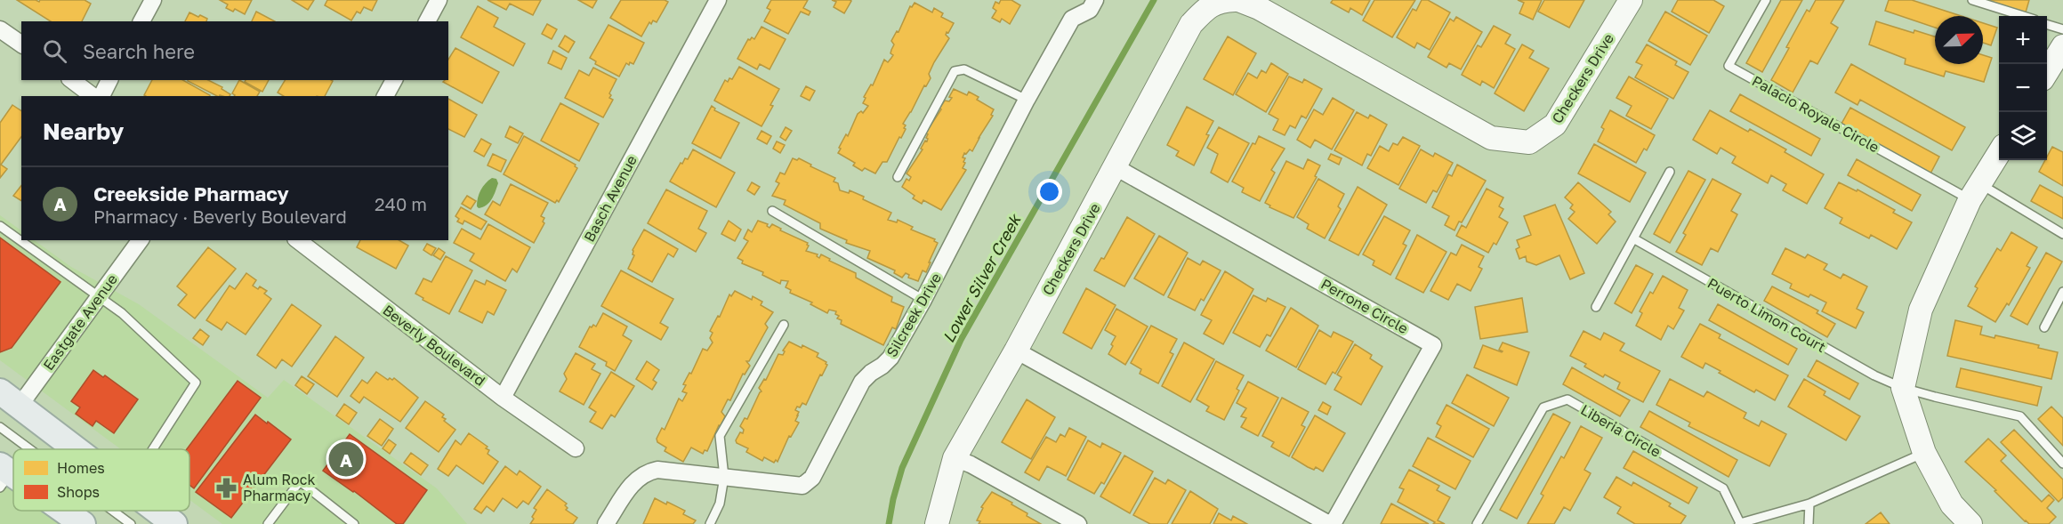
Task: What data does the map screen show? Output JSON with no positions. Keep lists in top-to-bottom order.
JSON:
{
  "streets": {
    "street": [
      "Checkers Drive",
      "Basch Avenue",
      "Perrone Circle",
      "Silcreek Drive",
      "Eastgate Avenue",
      "Beverly Boulevard"
    ],
    "lane": ["Palacio Royale Circle", "Puerto Limon Court", "Liberia Circle"]
  },
  "crossings": [
    ["Checkers Drive", "Perrone Circle"],
    ["Basch Avenue", "Beverly Boulevard"]
  ],
  "water": ["Lower Silver Creek"],
  "places": {
    "pharmacy": ["Alum Rock Pharmacy"]
  },
  "legend": ["Homes", "Shops"],
  "north": "top right",
  "page": {
    "map_buttons": ["+", "−"],
    "search": "Search here",
    "heading": "Nearby",
    "list": [
      {
        "mark": "A",
        "name": "Creekside Pharmacy",
        "note": "Pharmacy · Beverly Boulevard",
        "value": "240 m"
      }
    ],
    "pins": "A"
  }
}
